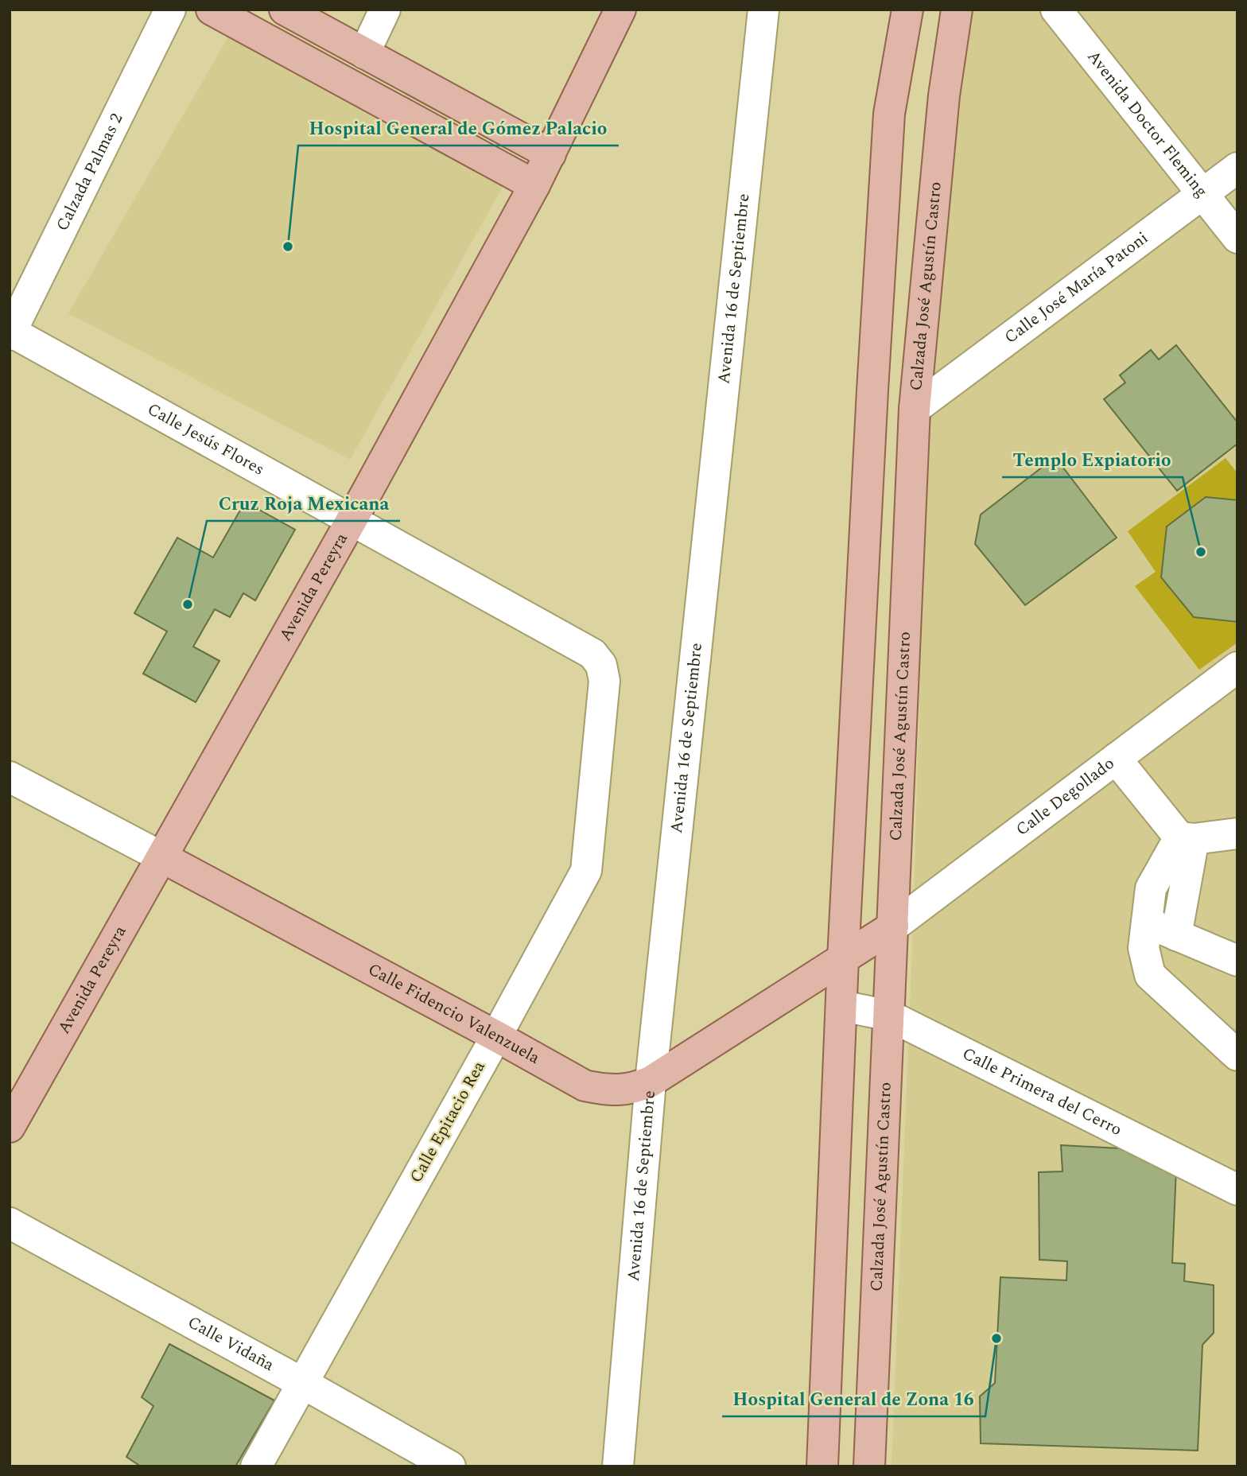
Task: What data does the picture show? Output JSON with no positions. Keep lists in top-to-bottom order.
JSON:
{
  "streets": {
    "main road": ["Calzada José Agustín Castro", "Avenida Pereyra", "Calle Fidencio Valenzuela"],
    "street": [
      "Avenida Doctor Fleming",
      "Calzada Palmas 2",
      "Calle José María Patoni",
      "Avenida 16 de Septiembre",
      "Calle Jesús Flores",
      "Calle Degollado",
      "Calle Primera del Cerro",
      "Calle Epitacio Rea",
      "Calle Vidaña"
    ]
  },
  "crossings": [
    ["Avenida Doctor Fleming", "Calle José María Patoni"],
    ["Calzada Palmas 2", "Calle Jesús Flores"],
    ["Calzada José Agustín Castro", "Calle José María Patoni"],
    ["Calzada José Agustín Castro", "Calle Degollado"],
    ["Calzada José Agustín Castro", "Calle Fidencio Valenzuela"],
    ["Calzada José Agustín Castro", "Calle Primera del Cerro"],
    ["Avenida 16 de Septiembre", "Calle Fidencio Valenzuela"],
    ["Calle Jesús Flores", "Avenida Pereyra"],
    ["Calle Jesús Flores", "Calle Epitacio Rea"],
    ["Avenida Pereyra", "Calle Fidencio Valenzuela"],
    ["Calle Degollado", "Calle Fidencio Valenzuela"],
    ["Calle Fidencio Valenzuela", "Calle Epitacio Rea"],
    ["Calle Epitacio Rea", "Calle Vidaña"]
  ],
  "places": [
    "Hospital General de Gómez Palacio",
    "Templo Expiatorio",
    "Cruz Roja Mexicana",
    "Hospital General de Zona 16"
  ]
}
